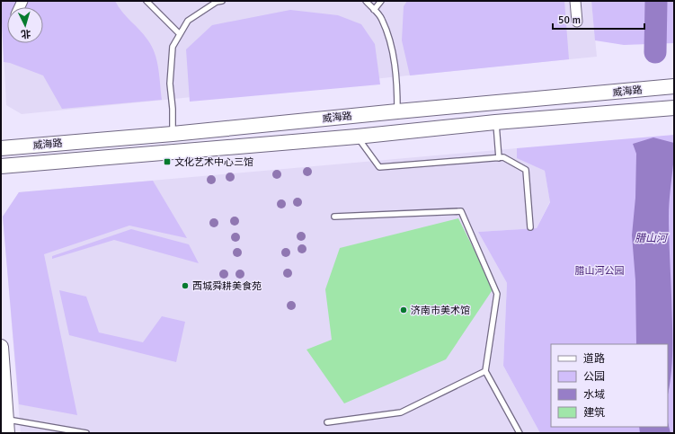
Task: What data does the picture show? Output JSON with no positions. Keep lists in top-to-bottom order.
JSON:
{
  "streets": {
    "main road": ["威海路"]
  },
  "water": ["腊山河"],
  "parks": ["腊山河公园"],
  "places": {
    "transit": ["文化艺术中心三馆"],
    "other": ["西城舜耕美食苑", "济南市美术馆"]
  },
  "legend": [
    "道路",
    "公园",
    "水域",
    "建筑"
  ],
  "scale_bar": "50 m",
  "north": "bottom"
}
